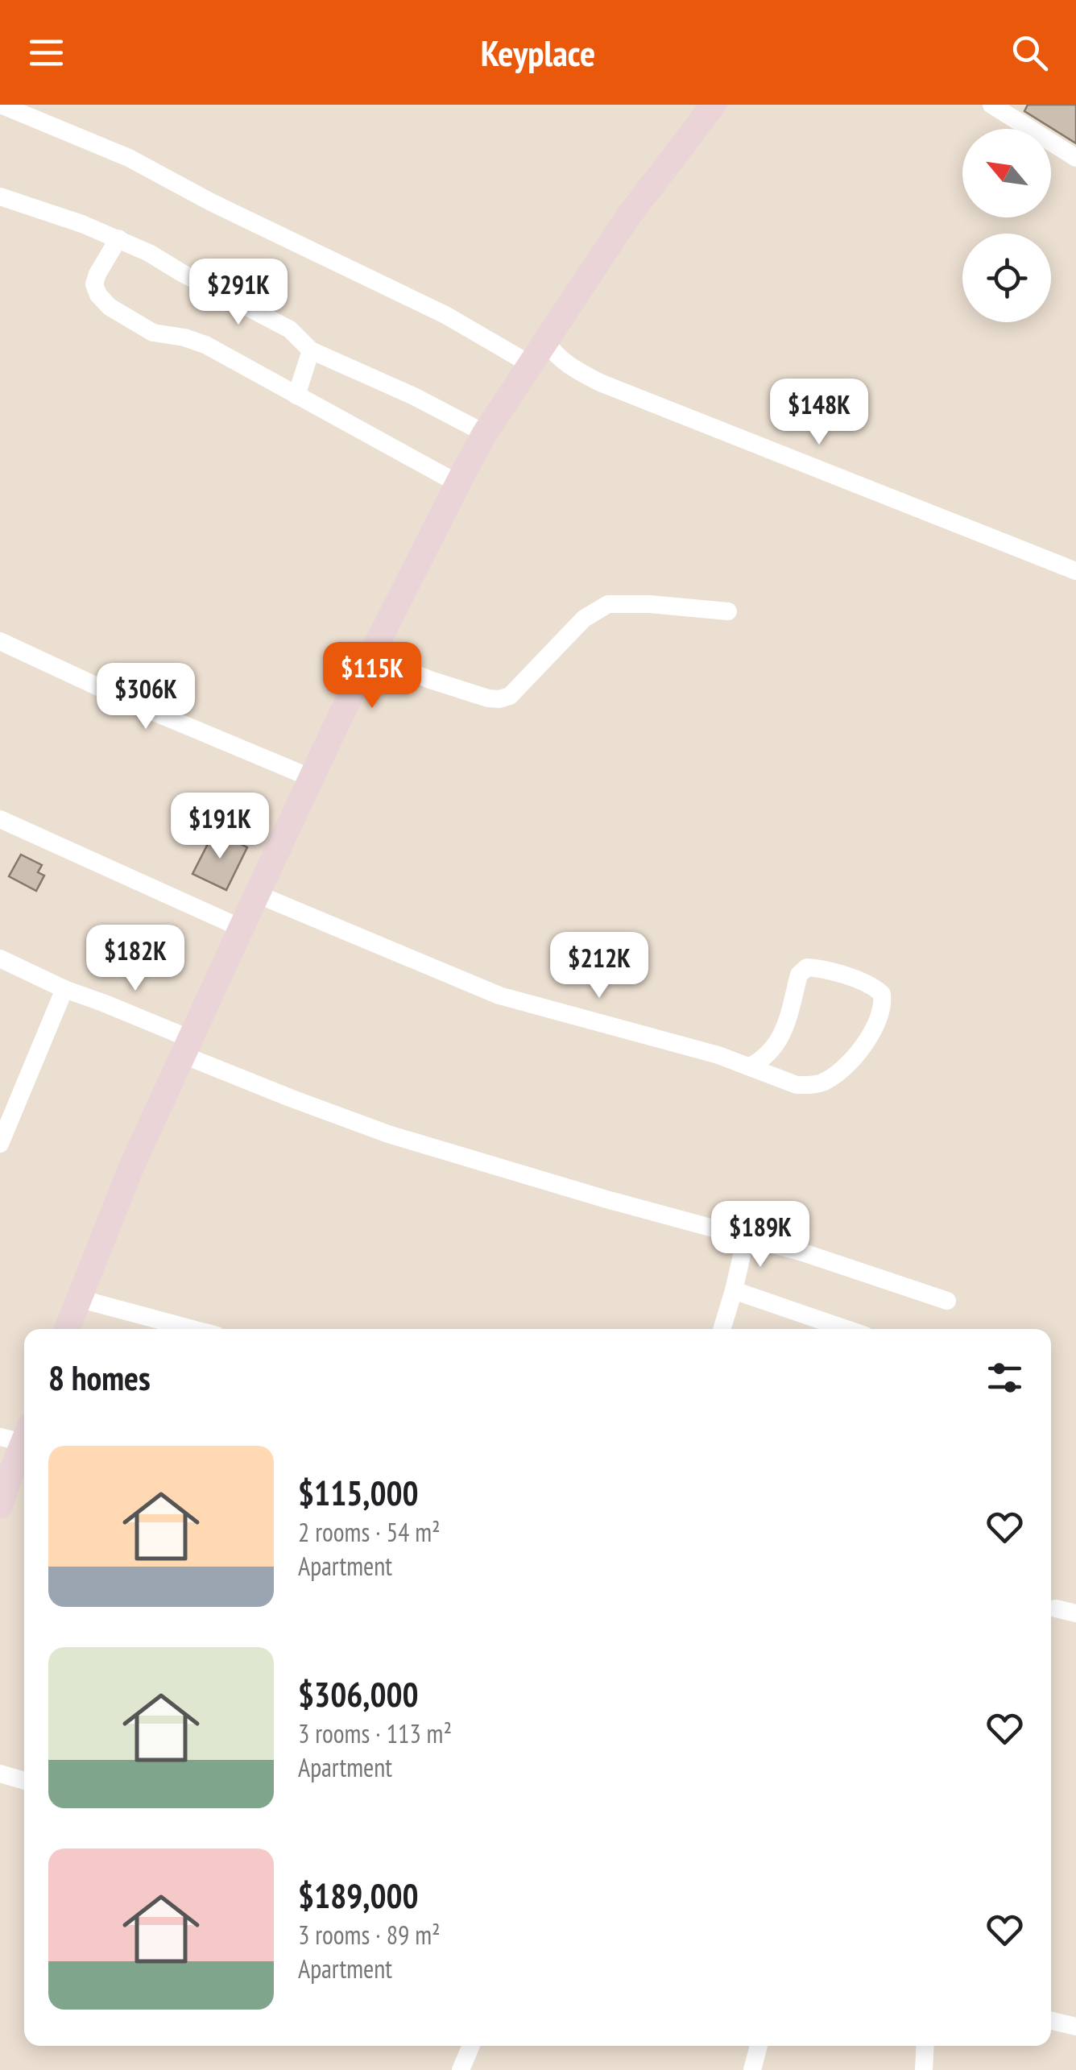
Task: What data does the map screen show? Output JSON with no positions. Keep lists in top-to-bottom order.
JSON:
{
  "north": "top left",
  "page": {
    "header": "Keyplace",
    "price": [
      "$291K",
      "$148K",
      "$115K",
      "$306K",
      "$191K",
      "$182K",
      "$212K",
      "$189K"
    ],
    "heading": "8 homes",
    "list": [
      {
        "name": "$115,000",
        "note": "2 rooms · 54 m² · Apartment"
      },
      {
        "name": "$306,000",
        "note": "3 rooms · 113 m² · Apartment"
      },
      {
        "name": "$189,000",
        "note": "3 rooms · 89 m² · Apartment"
      }
    ]
  }
}
